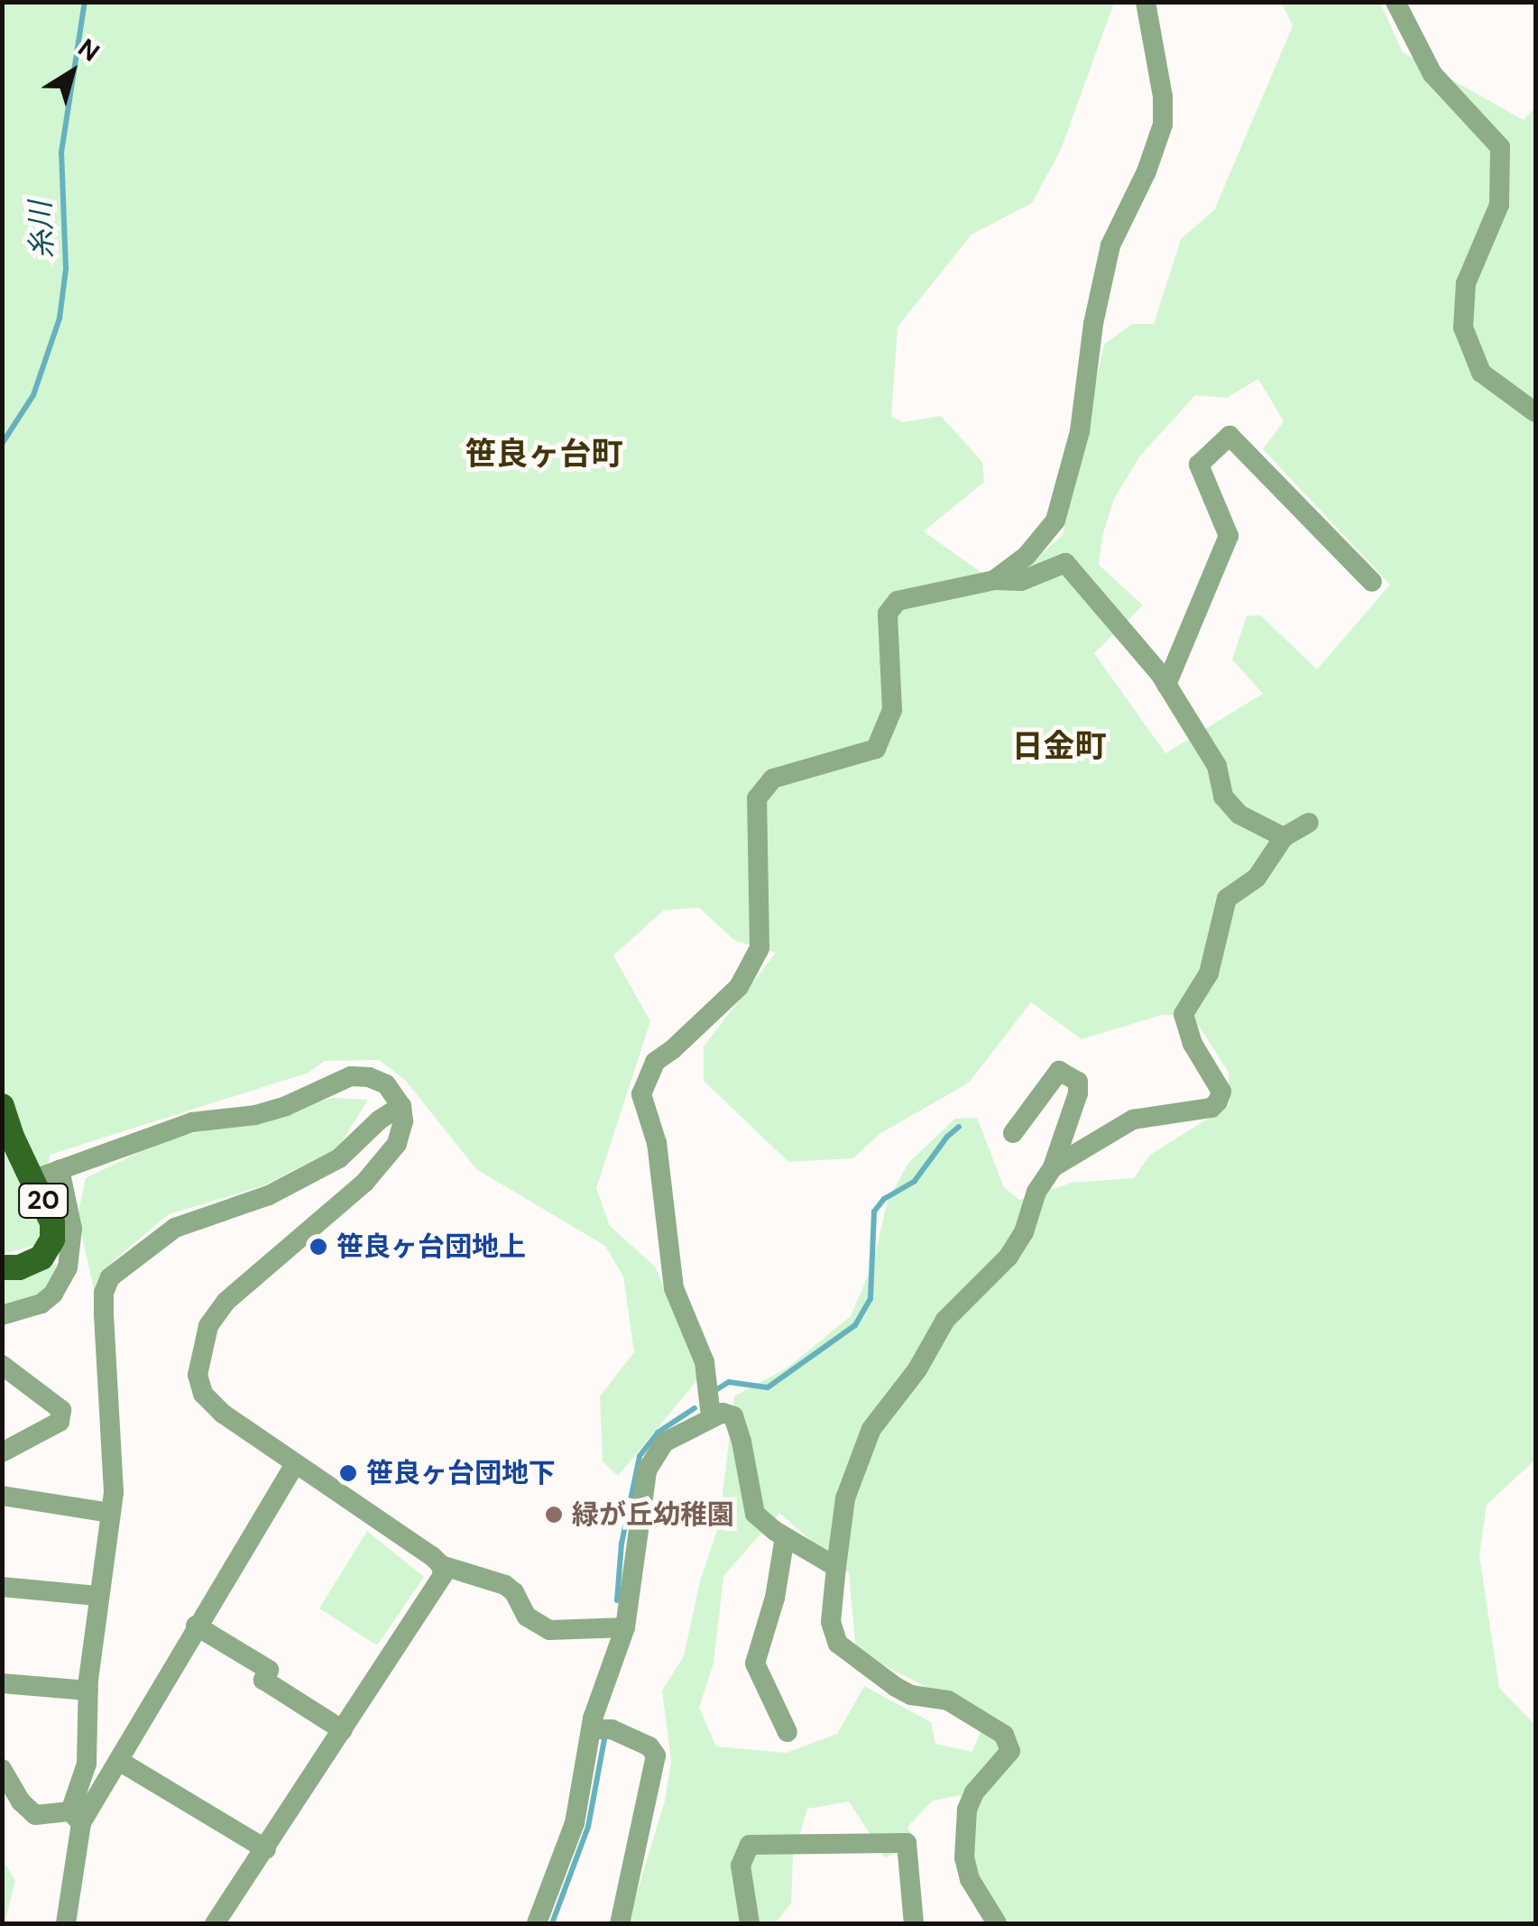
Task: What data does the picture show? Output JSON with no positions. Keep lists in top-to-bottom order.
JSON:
{
  "streets": {
    "main road": ["20"]
  },
  "districts": ["笹良ヶ台町", "日金町"],
  "water": ["糸川"],
  "places": ["笹良ヶ台団地上", "笹良ヶ台団地下", "緑が丘幼稚園"],
  "north": "top right"
}
